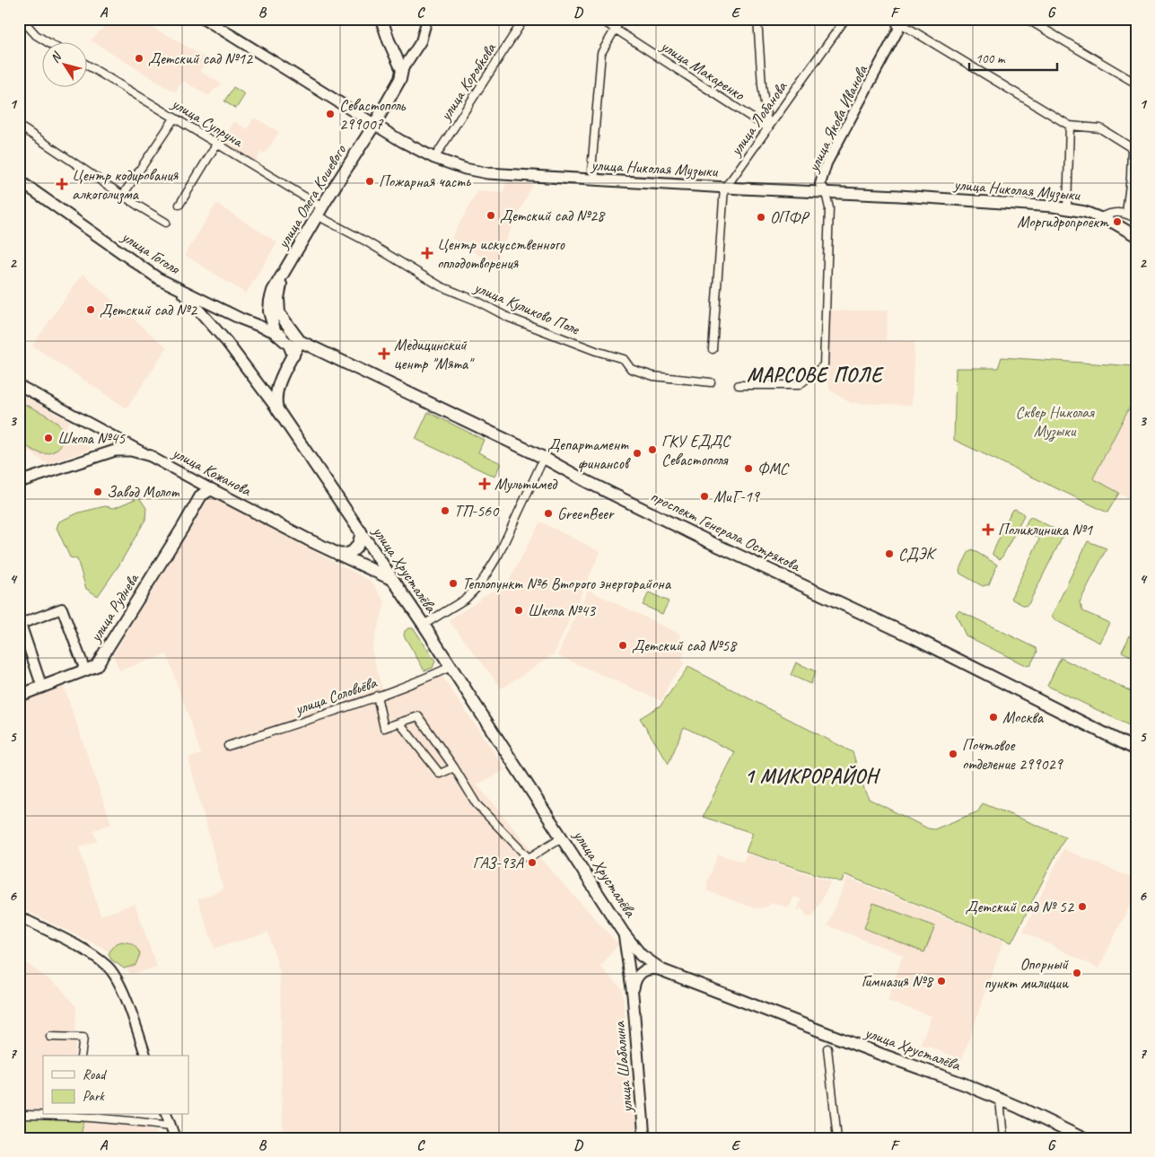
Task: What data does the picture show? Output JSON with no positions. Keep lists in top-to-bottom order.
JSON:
{
  "streets": {
    "main road": [
      "улица Николая Музыки",
      "улица Олега Кошевого",
      "улица Гоголя",
      "улица Кожанова",
      "проспект Генерала Острякова",
      "улица Хрусталёва",
      "улица Руднева",
      "улица Шабалина"
    ],
    "street": [
      "улица Макаренко",
      "улица Коробкова",
      "улица Лобанова",
      "улица Якова Иванова",
      "улица Супруна",
      "улица Куликово Поле",
      "улица Соловьёва"
    ]
  },
  "crossings": [
    ["улица Макаренко", "улица Лобанова"],
    ["улица Коробкова", "улица Николая Музыки"],
    ["улица Лобанова", "улица Николая Музыки"],
    ["улица Якова Иванова", "улица Николая Музыки"],
    ["улица Супруна", "улица Олега Кошевого"],
    ["улица Супруна", "улица Куликово Поле"],
    ["улица Николая Музыки", "улица Олега Кошевого"],
    ["улица Олега Кошевого", "улица Гоголя"],
    ["улица Олега Кошевого", "улица Куликово Поле"],
    ["улица Гоголя", "улица Хрусталёва"],
    ["улица Кожанова", "улица Хрусталёва"],
    ["улица Кожанова", "улица Руднева"],
    ["улица Хрусталёва", "улица Соловьёва"],
    ["улица Хрусталёва", "улица Шабалина"]
  ],
  "districts": ["МАРСОВЕ ПОЛЕ", "1 МИКРОРАЙОН"],
  "parks": ["Сквер Николая Музыки"],
  "places": {
    "other": [
      "Детский сад №12",
      "Севастополь 299007",
      "Пожарная часть",
      "Детский сад №28",
      "ОПФР",
      "Моргидропроект",
      "Детский сад №2",
      "Школа №45",
      "ГКУ ЕДДС Севастополя",
      "Департамент финансов",
      "ФМС",
      "Завод Молот",
      "МиГ-19",
      "ТП-560",
      "GreenBeer",
      "СДЭК",
      "Теплопункт №6 Второго энергорайона",
      "Школа №43",
      "Детский сад №58",
      "Москва",
      "Почтовое отделение 299029",
      "ГАЗ-93А",
      "Детский сад № 52",
      "Опорный пункт милиции",
      "Гимназия №8"
    ],
    "health": [
      "Центр кодирования алкоголизма",
      "Центр искусственного оплодотворения",
      "Медицинский центр \"Мята\"",
      "Мультимед",
      "Поликлиника №1"
    ]
  },
  "legend": ["Road", "Park"],
  "scale_bar": "100 m",
  "north": "top left",
  "grid": {
    "columns": [
      "A",
      "B",
      "C",
      "D",
      "E",
      "F",
      "G"
    ],
    "rows": [
      "1",
      "2",
      "3",
      "4",
      "5",
      "6",
      "7"
    ]
  }
}
